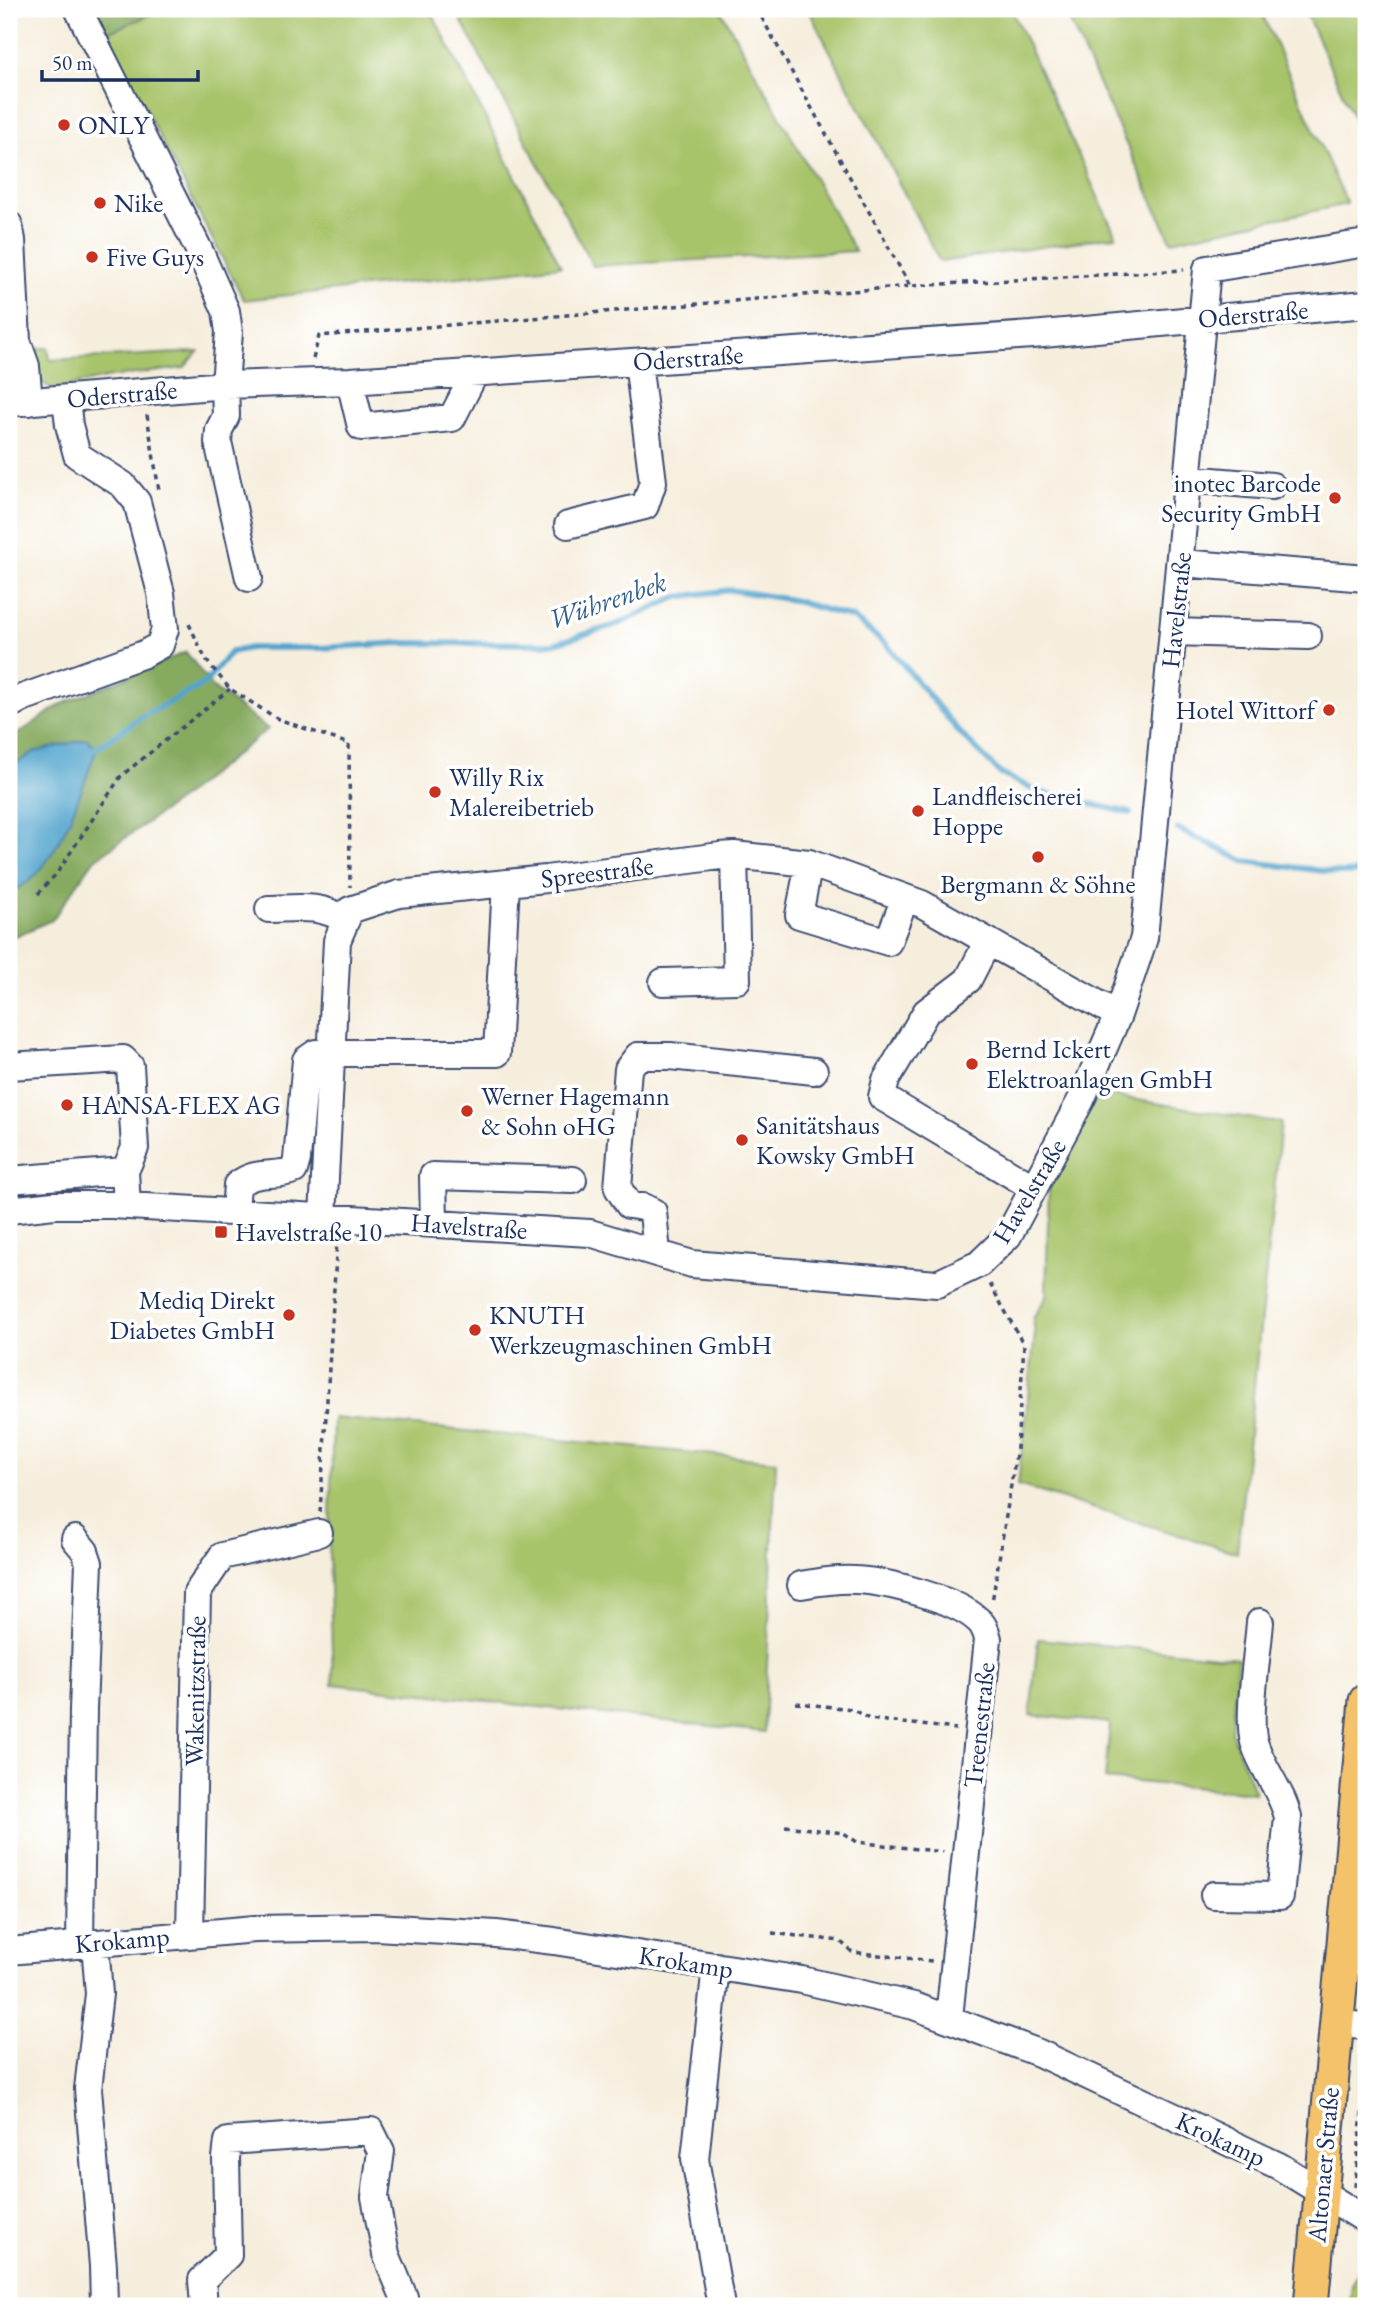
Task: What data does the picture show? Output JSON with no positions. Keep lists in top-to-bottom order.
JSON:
{
  "streets": {
    "main road": ["Altonaer Straße"],
    "street": [
      "Oderstraße",
      "Havelstraße",
      "Spreestraße",
      "Wakenitzstraße",
      "Treenestraße",
      "Krokamp"
    ]
  },
  "crossings": [
    ["Oderstraße", "Havelstraße"],
    ["Havelstraße", "Spreestraße"],
    ["Wakenitzstraße", "Krokamp"],
    ["Treenestraße", "Krokamp"],
    ["Krokamp", "Altonaer Straße"]
  ],
  "water": ["Wührenbek"],
  "places": {
    "other": [
      "ONLY",
      "Nike",
      "Five Guys",
      "inotec Barcode Security GmbH",
      "Hotel Wittorf",
      "Willy Rix Malereibetrieb",
      "Landfleischerei Hoppe",
      "Bergmann & Söhne",
      "Bernd Ickert Elektroanlagen GmbH",
      "HANSA-FLEX AG",
      "Werner Hagemann & Sohn oHG",
      "Sanitätshaus Kowsky GmbH",
      "Mediq Direkt Diabetes GmbH",
      "KNUTH Werkzeugmaschinen GmbH"
    ],
    "transit": ["Havelstraße 10"]
  },
  "scale_bar": "50 m"
}
